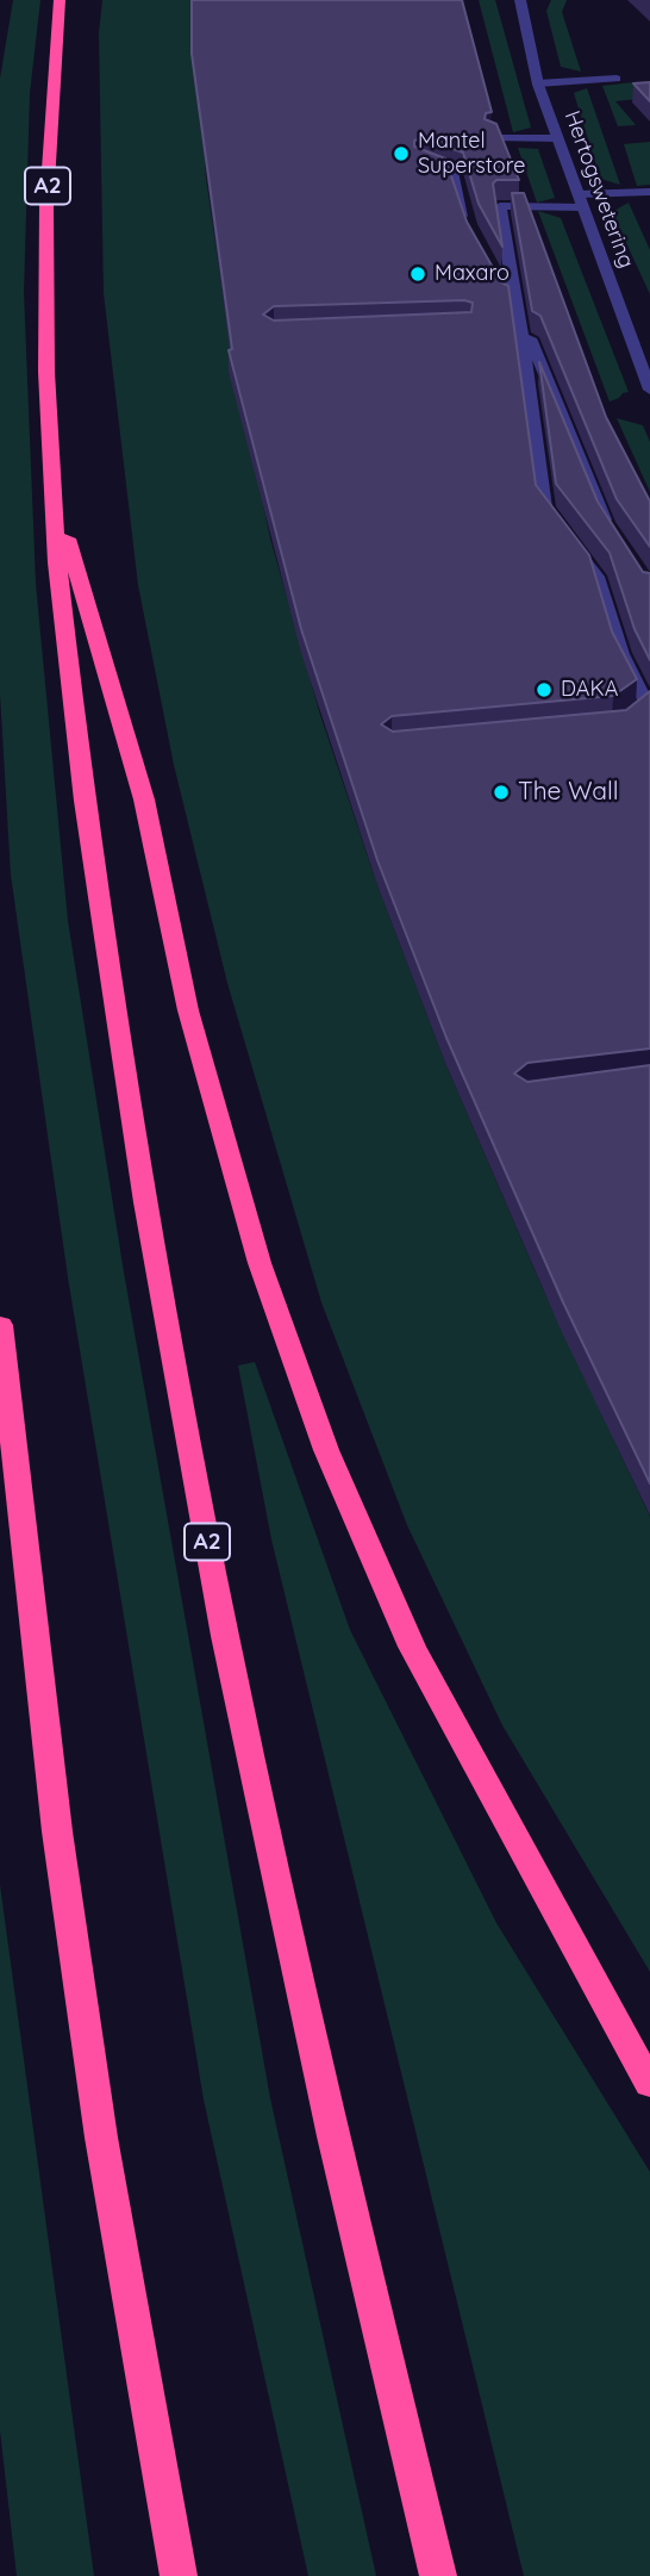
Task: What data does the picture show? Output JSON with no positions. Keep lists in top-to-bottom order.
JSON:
{
  "streets": {
    "highway": ["A2"],
    "street": ["Hertogswetering"]
  },
  "places": [
    "Mantel Superstore",
    "Maxaro",
    "DAKA",
    "The Wall"
  ]
}
